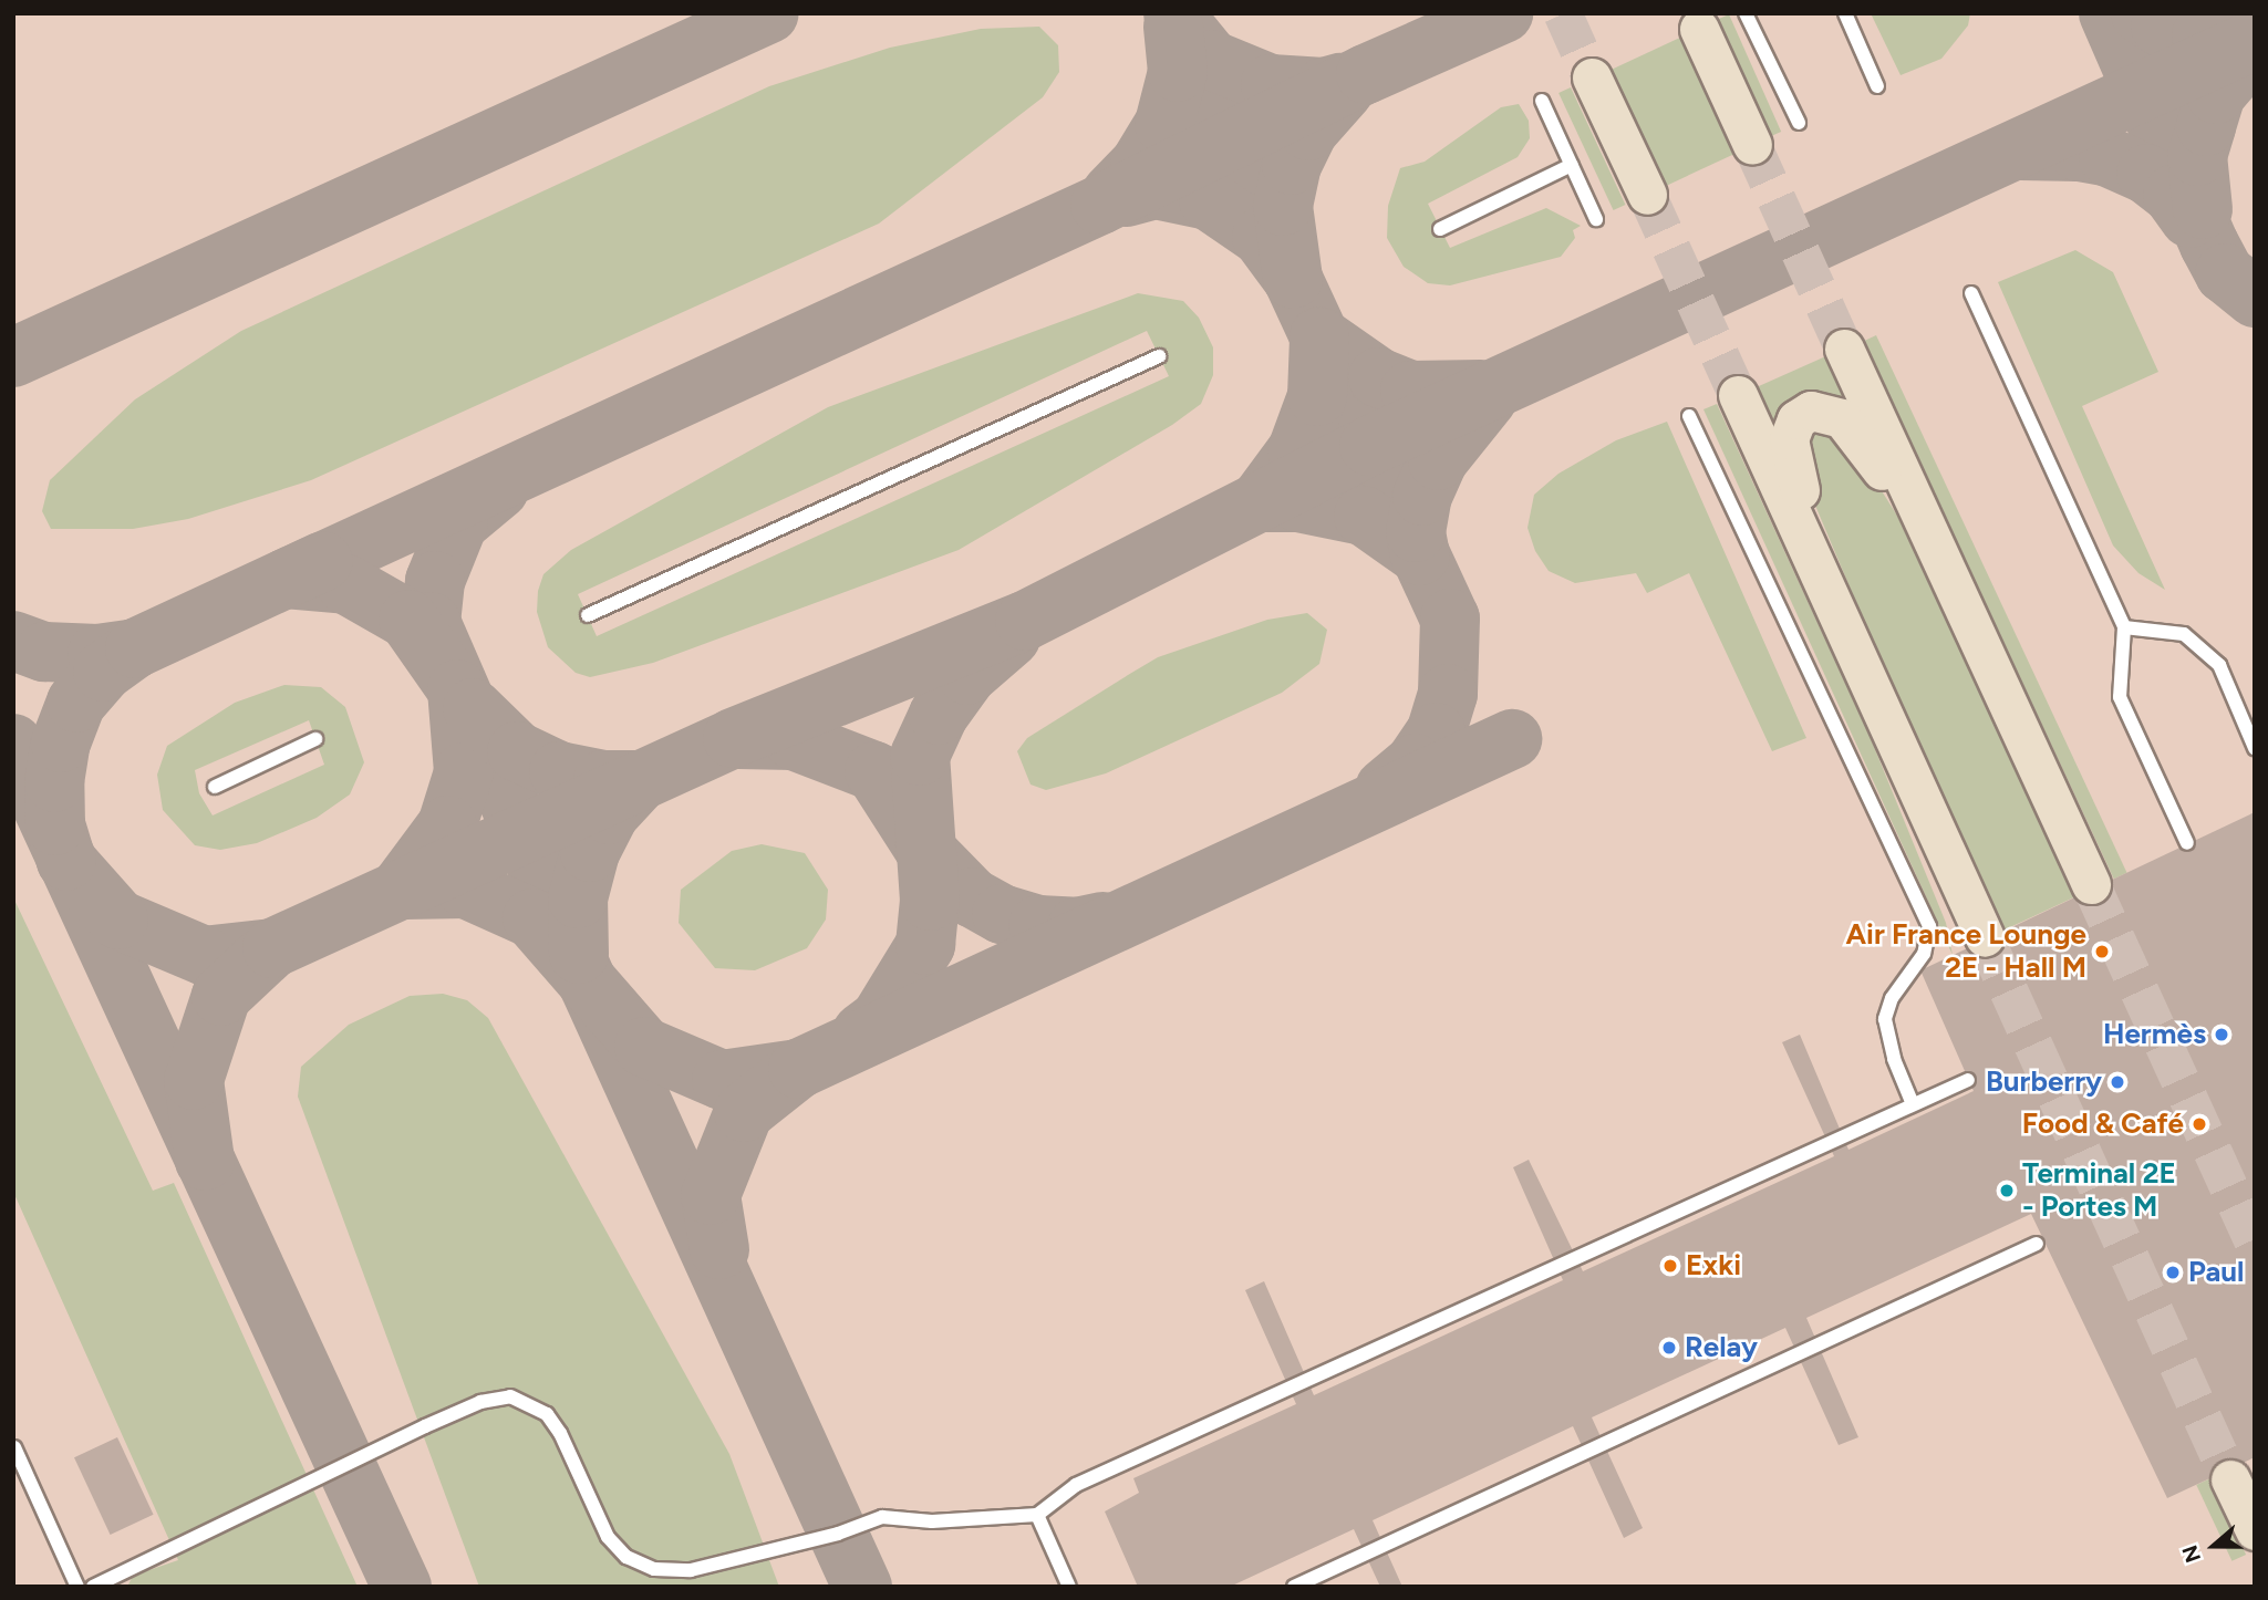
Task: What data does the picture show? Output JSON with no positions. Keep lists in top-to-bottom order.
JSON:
{
  "places": [
    "Air France Lounge 2E - Hall M",
    "Hermès",
    "Burberry",
    "Food & Café",
    "Terminal 2E - Portes M",
    "Exki",
    "Paul",
    "Relay"
  ],
  "north": "left"
}
